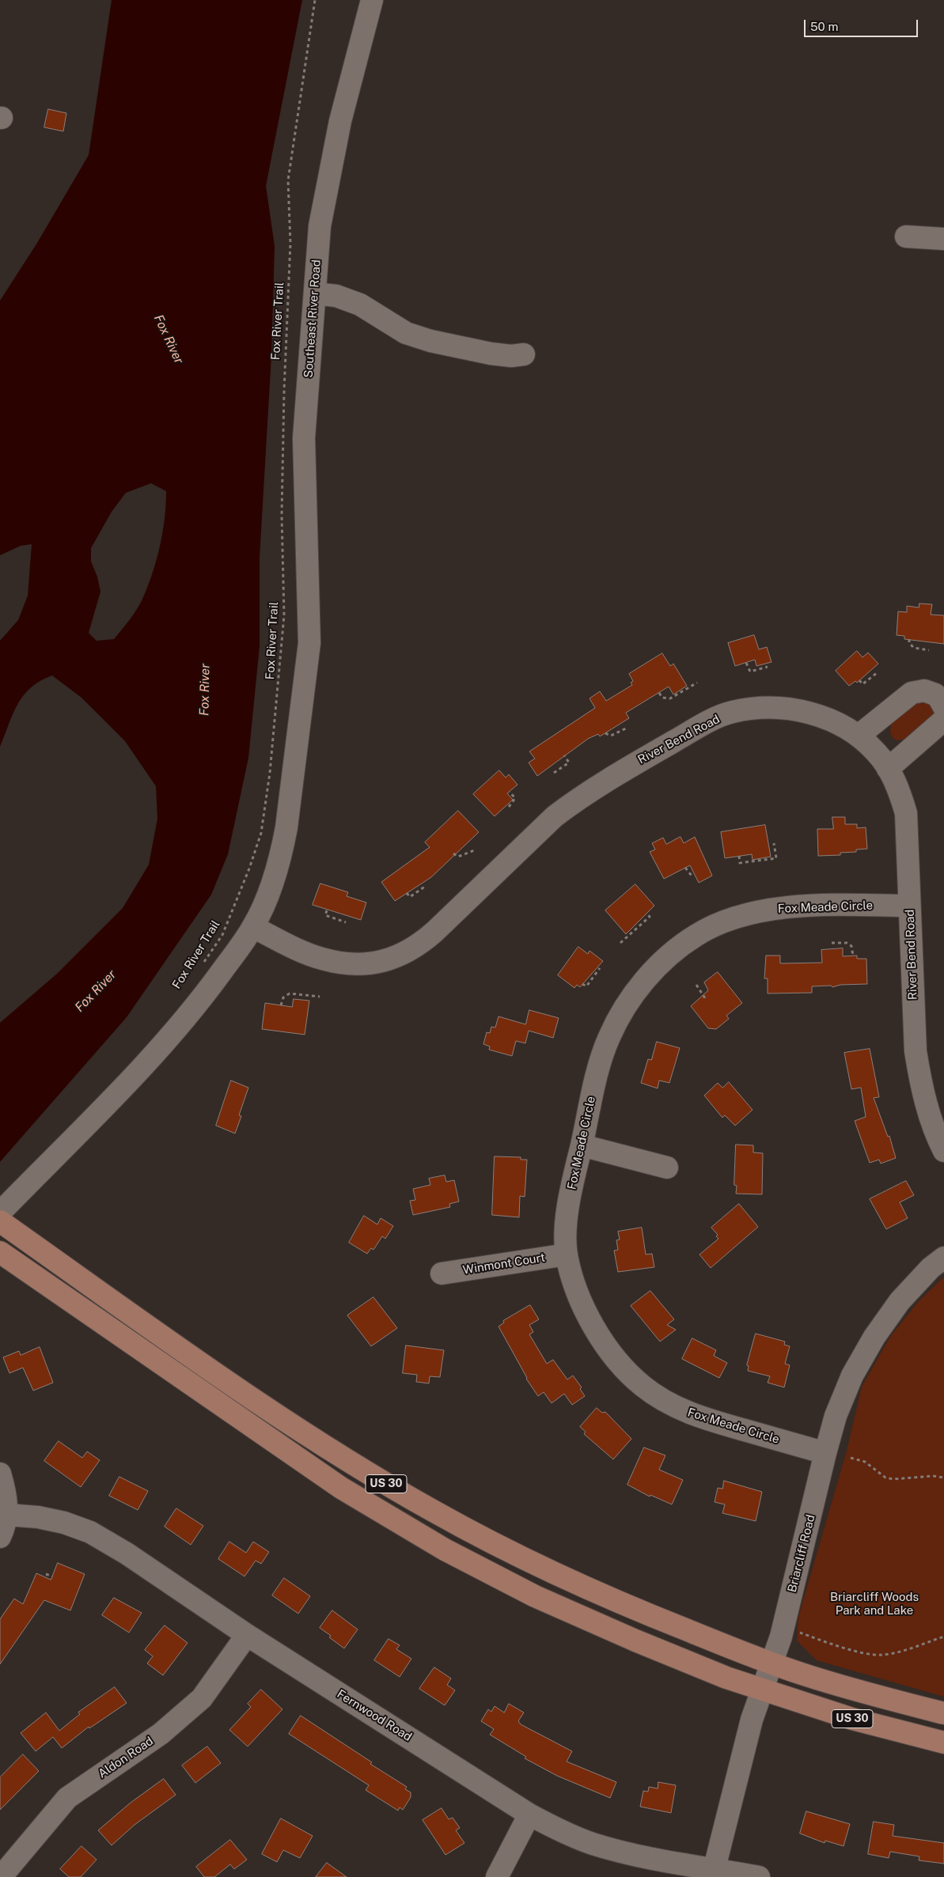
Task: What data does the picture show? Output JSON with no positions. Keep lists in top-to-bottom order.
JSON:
{
  "streets": {
    "main road": ["US 30"],
    "street": [
      "Southeast River Road",
      "River Bend Road",
      "Fox Meade Circle",
      "Winmont Court",
      "Briarcliff Road",
      "Fernwood Road",
      "Aldon Road"
    ],
    "path": ["Fox River Trail"]
  },
  "crossings": [
    ["Southeast River Road", "River Bend Road"],
    ["River Bend Road", "Fox Meade Circle"],
    ["Fox Meade Circle", "Winmont Court"],
    ["Fox Meade Circle", "Briarcliff Road"],
    ["US 30", "Briarcliff Road"],
    ["Briarcliff Road", "Fernwood Road"],
    ["Fernwood Road", "Aldon Road"]
  ],
  "water": ["Fox River"],
  "parks": ["Briarcliff Woods Park and Lake"],
  "scale_bar": "50 m"
}
